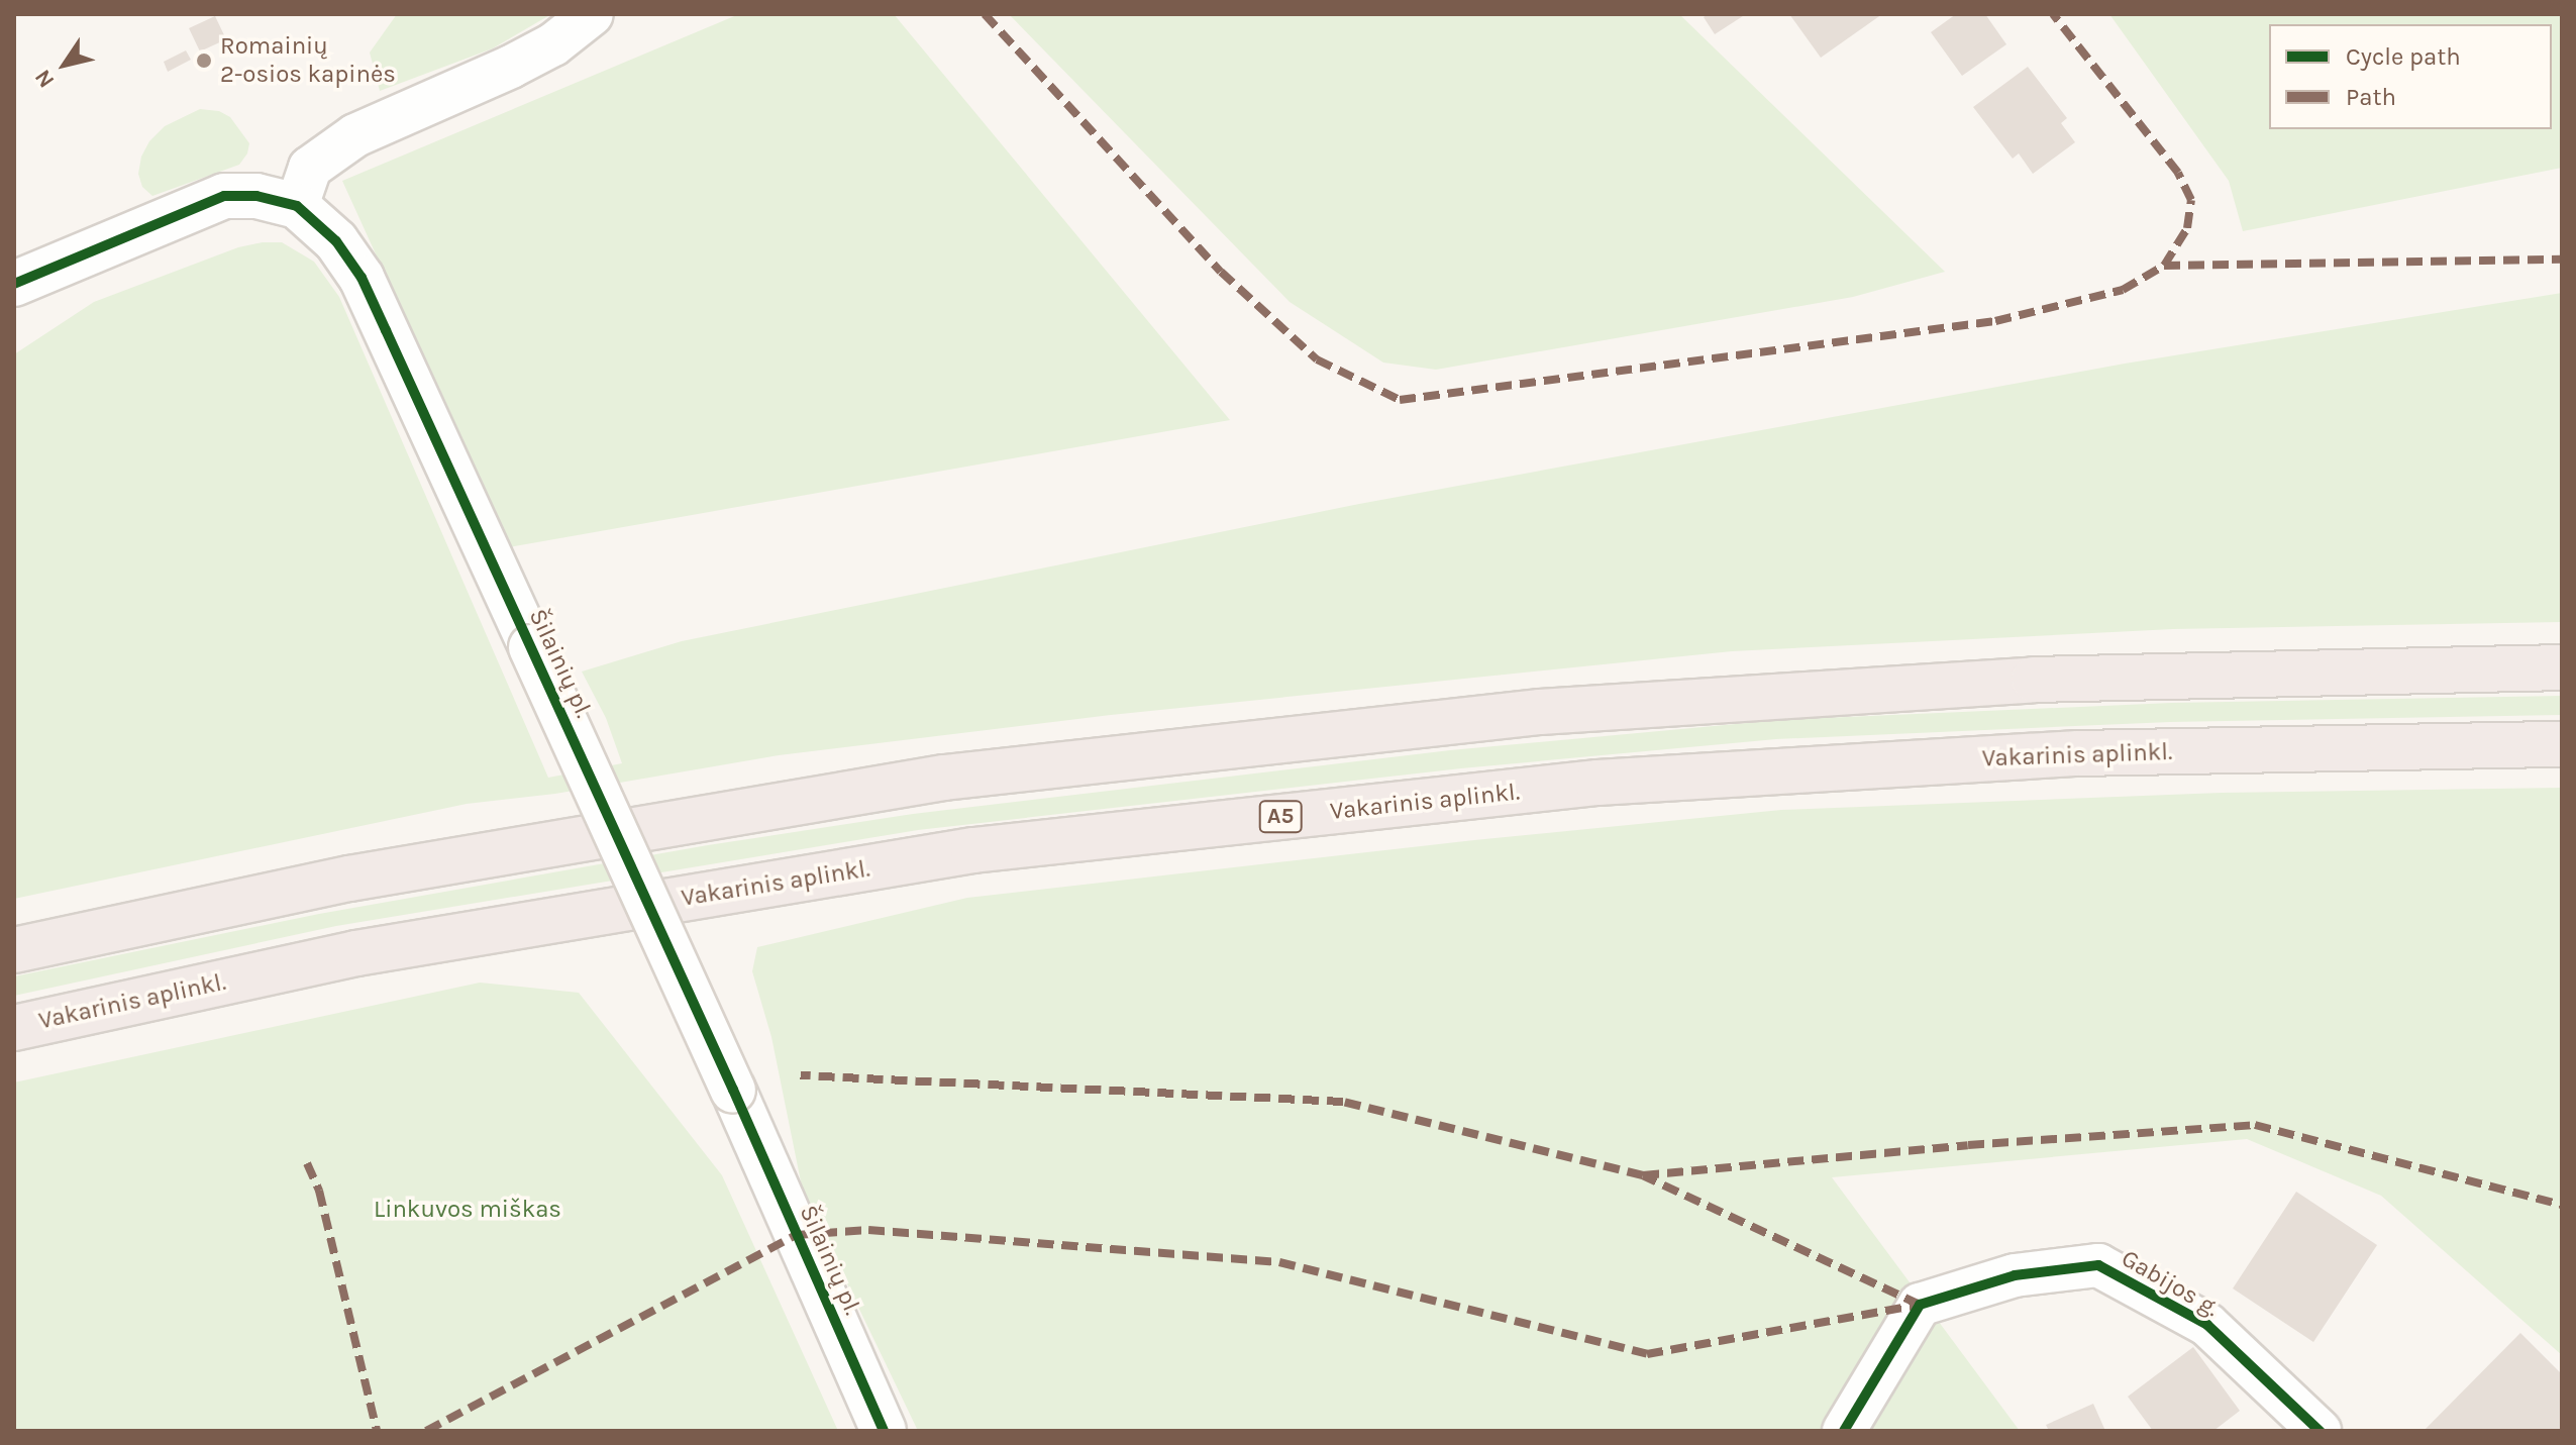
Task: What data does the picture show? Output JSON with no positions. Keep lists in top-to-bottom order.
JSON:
{
  "streets": {
    "highway": ["Vakarinis aplinkl.", "A5"],
    "street": ["Šilainių pl.", "Gabijos g."]
  },
  "parks": ["Linkuvos miškas"],
  "places": ["Romainių 2-osios kapinės"],
  "legend": ["Cycle path", "Path"],
  "north": "bottom left"
}
